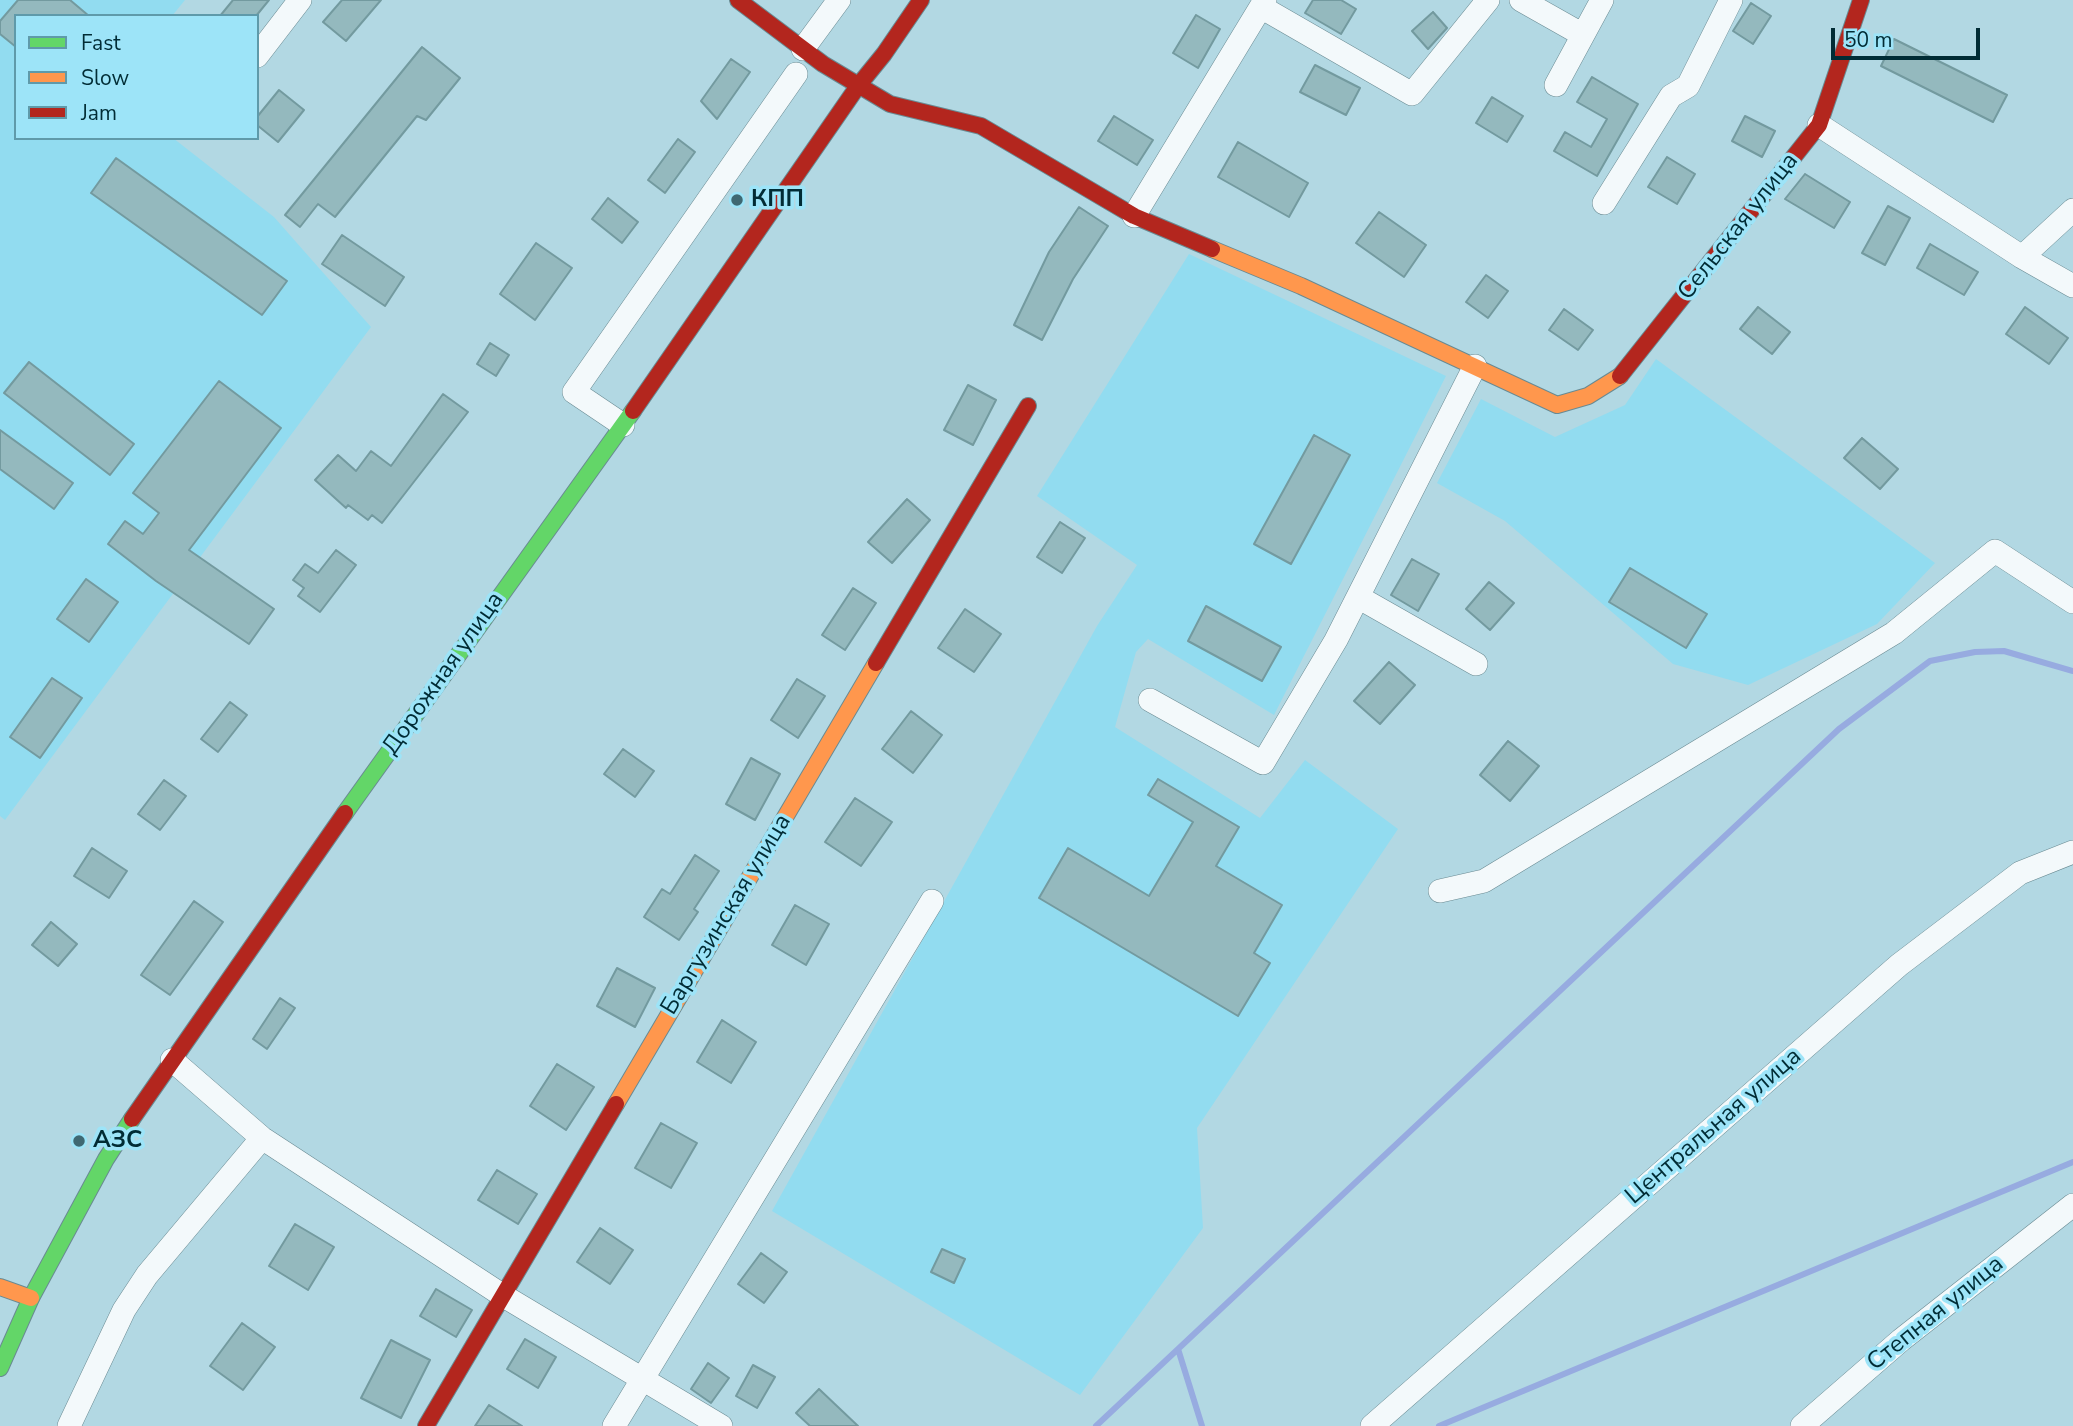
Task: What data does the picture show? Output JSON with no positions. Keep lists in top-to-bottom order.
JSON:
{
  "streets": {
    "street": [
      "Сельская улица",
      "Дорожная улица",
      "Баргузинская улица",
      "Центральная улица",
      "Степная улица"
    ]
  },
  "places": ["КПП", "АЗС"],
  "legend": ["Fast", "Slow", "Jam"],
  "scale_bar": "50 m"
}
